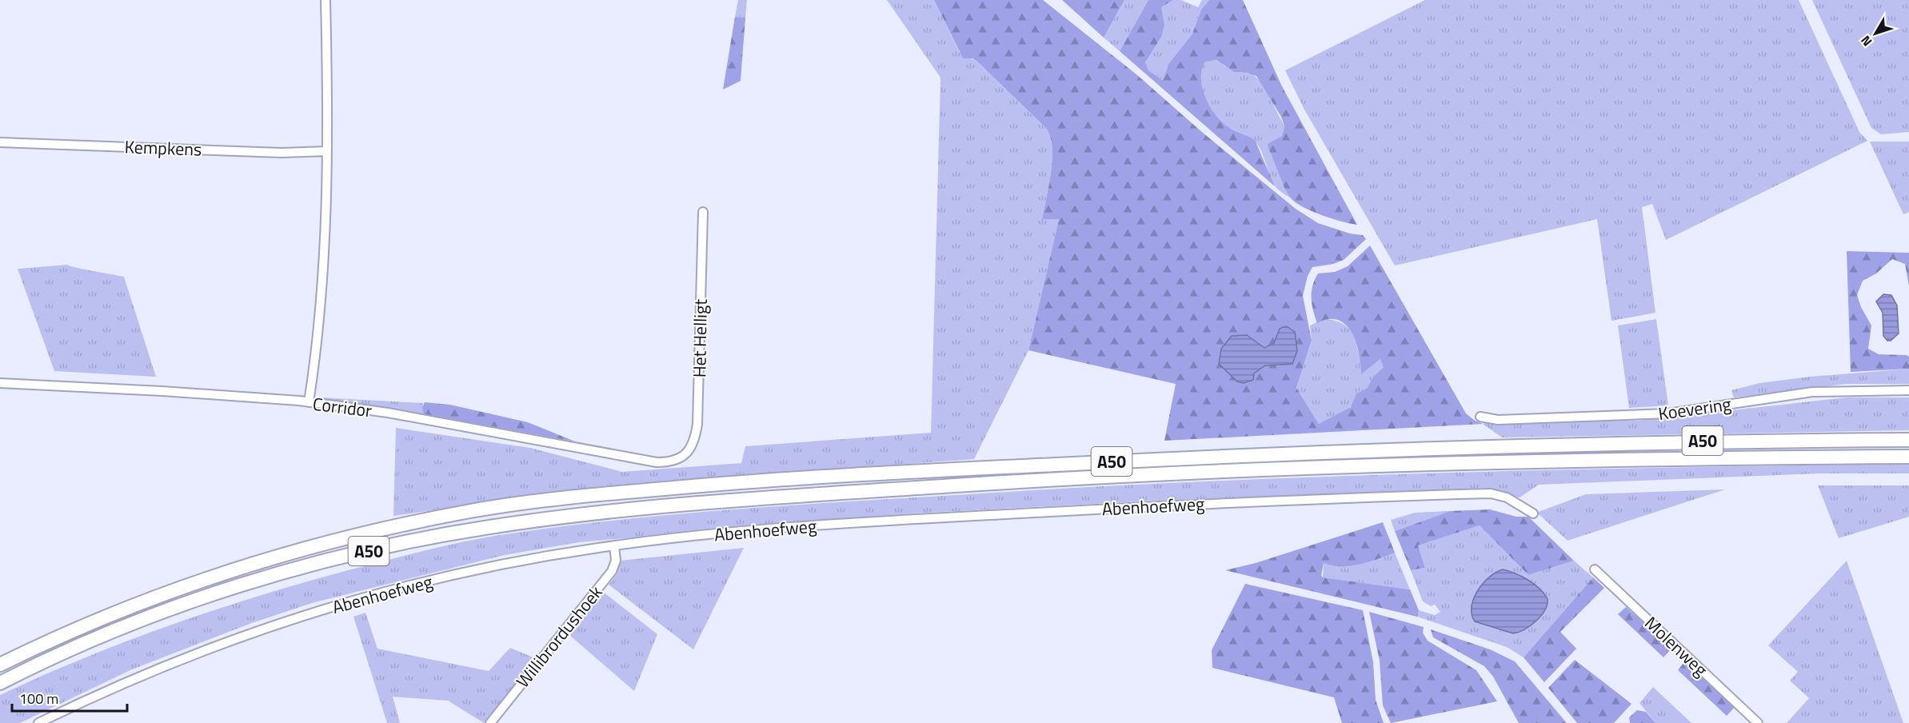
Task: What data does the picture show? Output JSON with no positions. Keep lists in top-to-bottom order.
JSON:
{
  "streets": {
    "highway": ["A50"],
    "street": [
      "Kempkens",
      "Het Helligt",
      "Corridor",
      "Koevering",
      "Abenhoefweg",
      "Willibrordushoek",
      "Molenweg"
    ]
  },
  "crossings": [
    ["Het Helligt", "Corridor"],
    ["Abenhoefweg", "Willibrordushoek"]
  ],
  "scale_bar": "100 m",
  "north": "bottom left"
}
